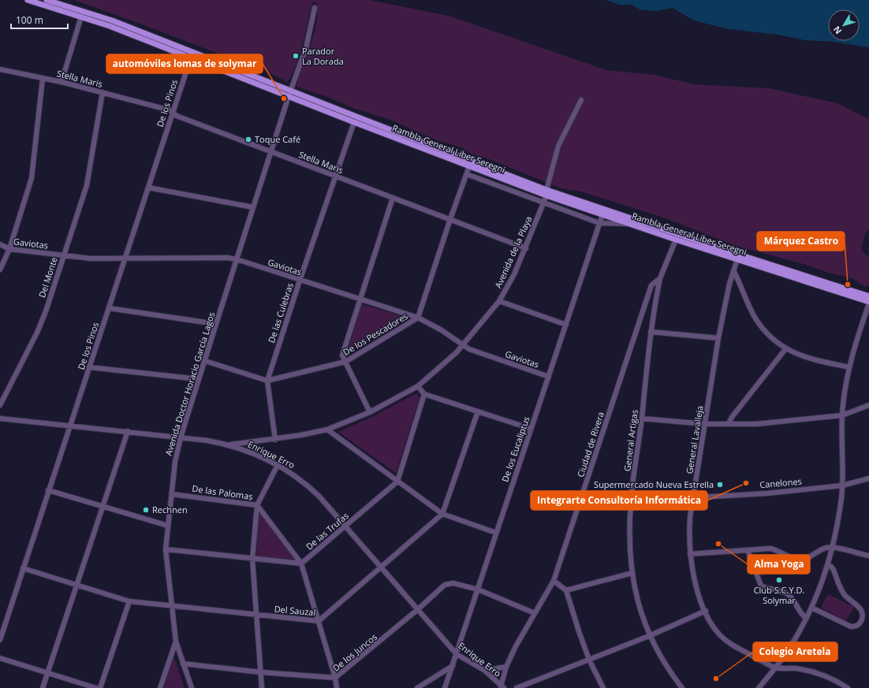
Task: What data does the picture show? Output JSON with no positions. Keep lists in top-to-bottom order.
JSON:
{
  "streets": {
    "main road": ["Rambla General Liber Seregni"],
    "street": [
      "Stella Maris",
      "De los Pinos",
      "Gaviotas",
      "Avenida de la Playa",
      "Del Monte",
      "De las Culebras",
      "De los Pescadores",
      "Avenida Doctor Horacio García Lagos",
      "General Lavalleja",
      "General Artigas",
      "Ciudad de Rivera",
      "De los Eucaliptus",
      "Enrique Erro",
      "Canelones",
      "De las Palomas",
      "De las Trufas",
      "Del Sauzal",
      "De los Juncos"
    ]
  },
  "crossings": [
    ["Stella Maris", "De los Pinos"],
    ["Stella Maris", "Avenida de la Playa"],
    ["Stella Maris", "Del Monte"],
    ["Stella Maris", "De las Culebras"],
    ["Stella Maris", "De los Pescadores"],
    ["Stella Maris", "Avenida Doctor Horacio García Lagos"],
    ["De los Pinos", "Rambla General Liber Seregni"],
    ["De los Pinos", "Gaviotas"],
    ["De los Pinos", "Enrique Erro"],
    ["De los Pinos", "Del Sauzal"],
    ["Rambla General Liber Seregni", "Avenida de la Playa"],
    ["Rambla General Liber Seregni", "De las Culebras"],
    ["Rambla General Liber Seregni", "De los Pescadores"],
    ["Rambla General Liber Seregni", "Avenida Doctor Horacio García Lagos"],
    ["Rambla General Liber Seregni", "General Lavalleja"],
    ["Rambla General Liber Seregni", "Ciudad de Rivera"],
    ["Rambla General Liber Seregni", "De los Eucaliptus"],
    ["Gaviotas", "Avenida de la Playa"],
    ["Gaviotas", "Del Monte"],
    ["Gaviotas", "De las Culebras"],
    ["Gaviotas", "De los Pescadores"],
    ["Gaviotas", "Avenida Doctor Horacio García Lagos"],
    ["Gaviotas", "De los Eucaliptus"],
    ["Avenida de la Playa", "De las Culebras"],
    ["Avenida de la Playa", "Enrique Erro"],
    ["De las Culebras", "De los Pescadores"],
    ["Avenida Doctor Horacio García Lagos", "Enrique Erro"],
    ["Avenida Doctor Horacio García Lagos", "De las Palomas"],
    ["Avenida Doctor Horacio García Lagos", "Del Sauzal"],
    ["Avenida Doctor Horacio García Lagos", "De los Juncos"],
    ["General Lavalleja", "Canelones"],
    ["General Artigas", "Ciudad de Rivera"],
    ["General Artigas", "Canelones"],
    ["Ciudad de Rivera", "Enrique Erro"],
    ["Ciudad de Rivera", "Canelones"],
    ["Ciudad de Rivera", "De los Juncos"],
    ["De los Eucaliptus", "Enrique Erro"],
    ["De los Eucaliptus", "De los Juncos"],
    ["Enrique Erro", "De las Trufas"],
    ["Enrique Erro", "Del Sauzal"],
    ["Enrique Erro", "De los Juncos"],
    ["De las Palomas", "De las Trufas"],
    ["De las Palomas", "Del Sauzal"],
    ["De las Palomas", "De los Juncos"]
  ],
  "places": [
    "Parador La Dorada",
    "automóviles lomas de solymar",
    "Toque Café",
    "Márquez Castro",
    "Integrarte Consultoría Informática",
    "Supermercado Nueva Estrella",
    "Rechnen",
    "Alma Yoga",
    "Club S.C.Y.D. Solymar",
    "Colegio Aretela"
  ],
  "scale_bar": "100 m",
  "north": "bottom left"
}
